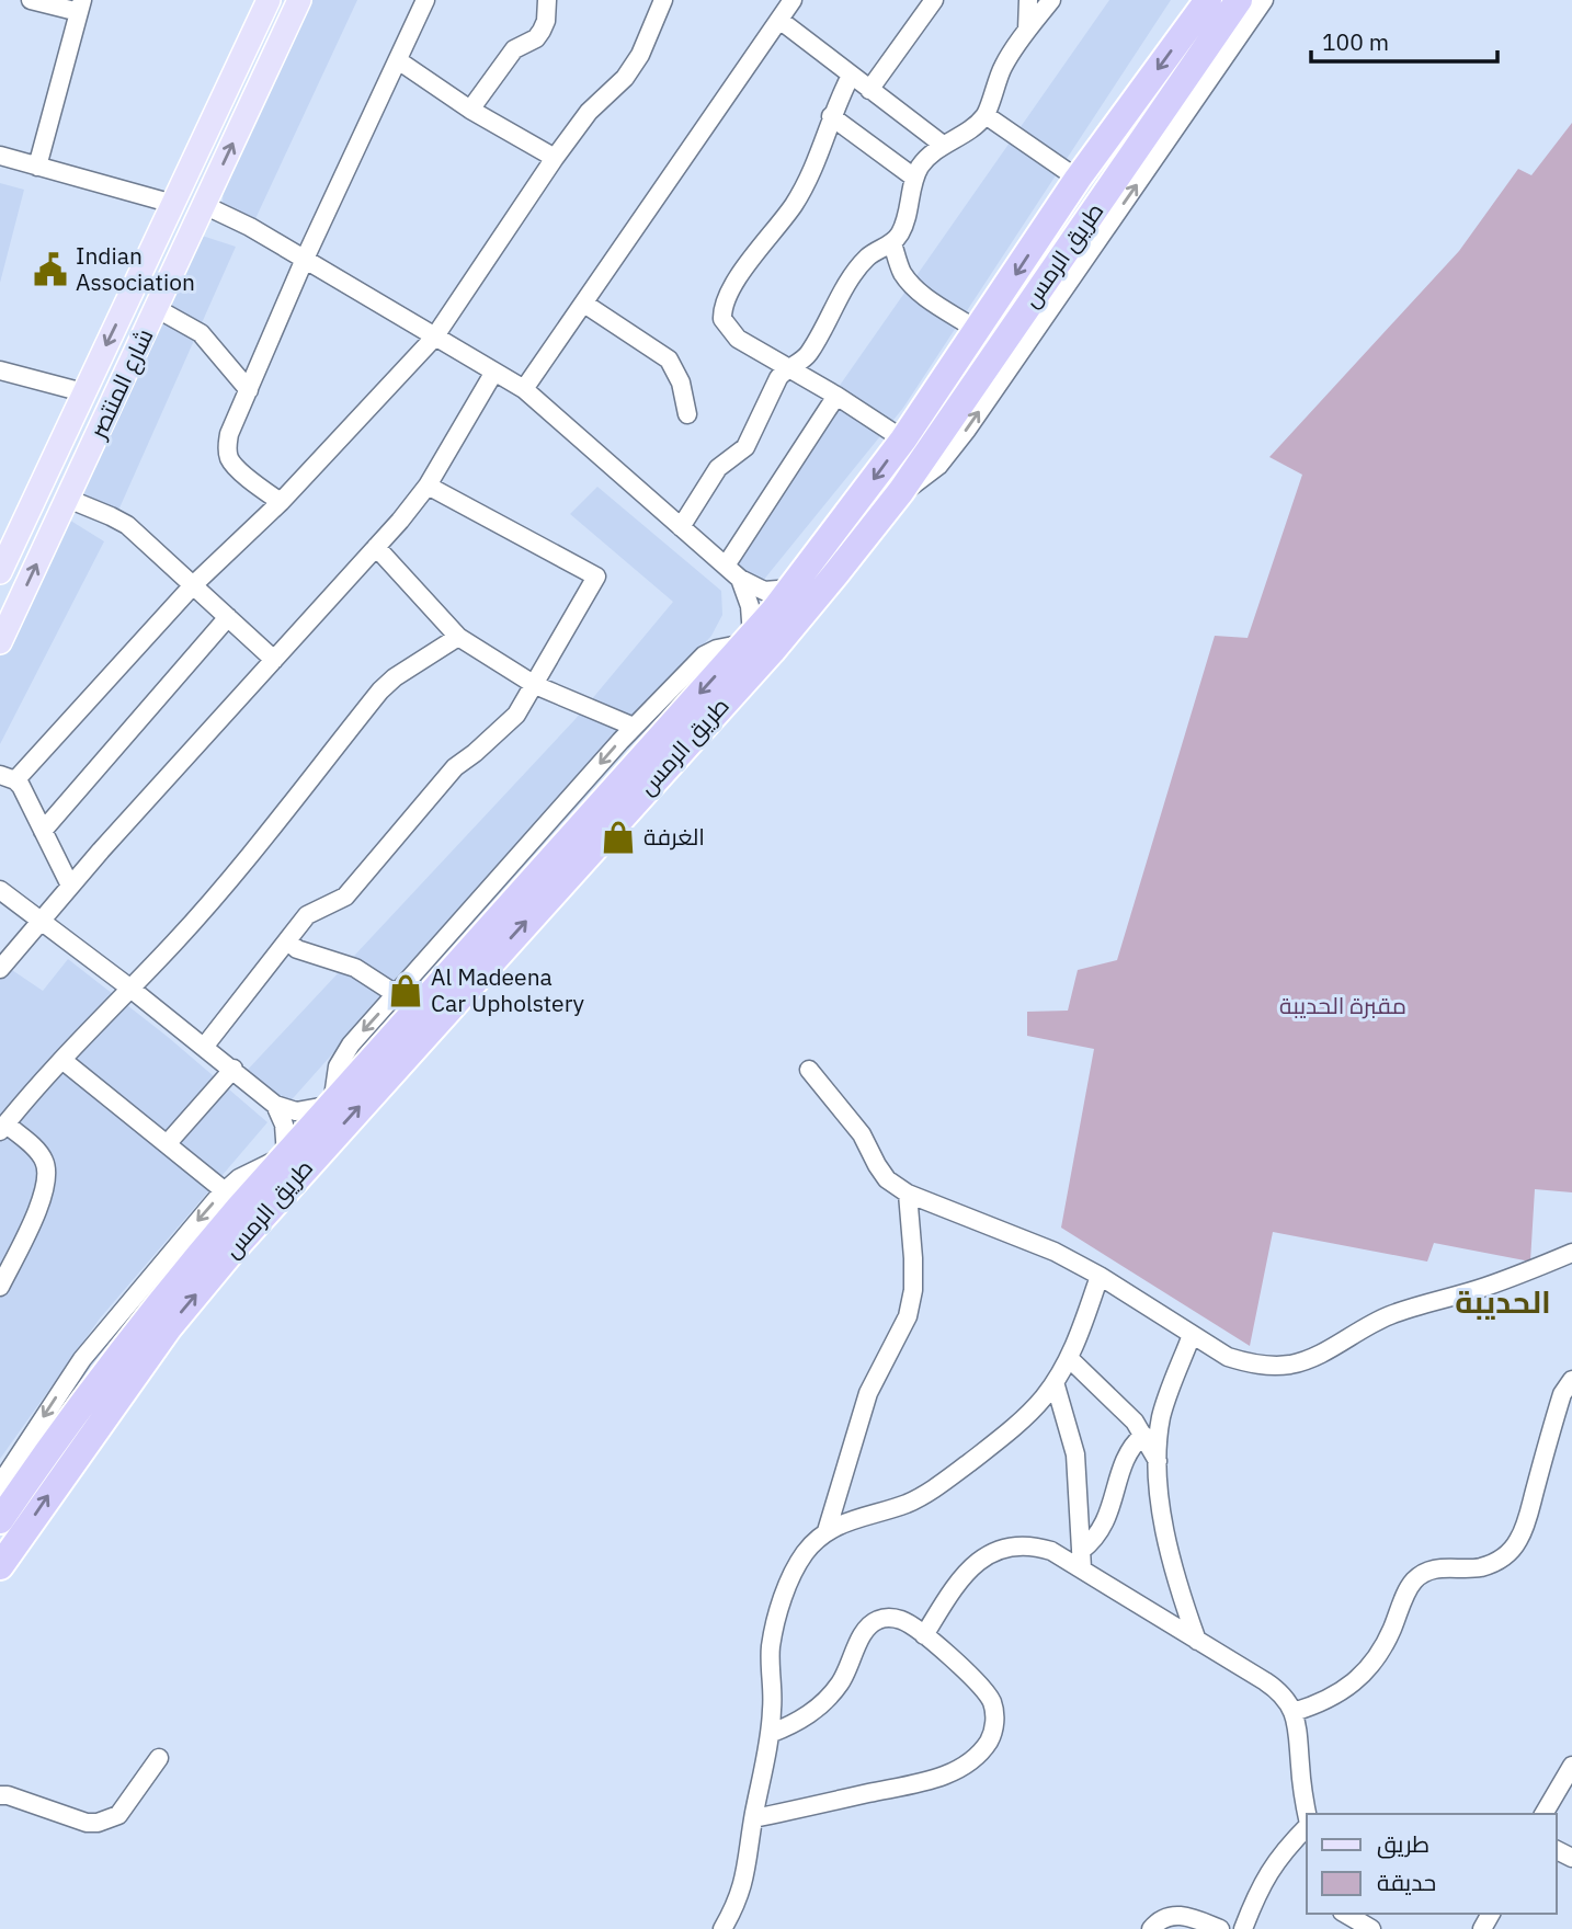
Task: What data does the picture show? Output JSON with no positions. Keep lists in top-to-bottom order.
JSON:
{
  "streets": {
    "highway": ["طريق الرمس"],
    "main road": ["شارع المنتصر"]
  },
  "districts": ["الحديبة"],
  "parks": ["مقبرة الحديبة"],
  "places": {
    "public building": ["Indian Association"],
    "shop": ["الغرفة", "Al Madeena Car Upholstery"]
  },
  "legend": ["طريق", "حديقة"],
  "scale_bar": "100 m"
}
